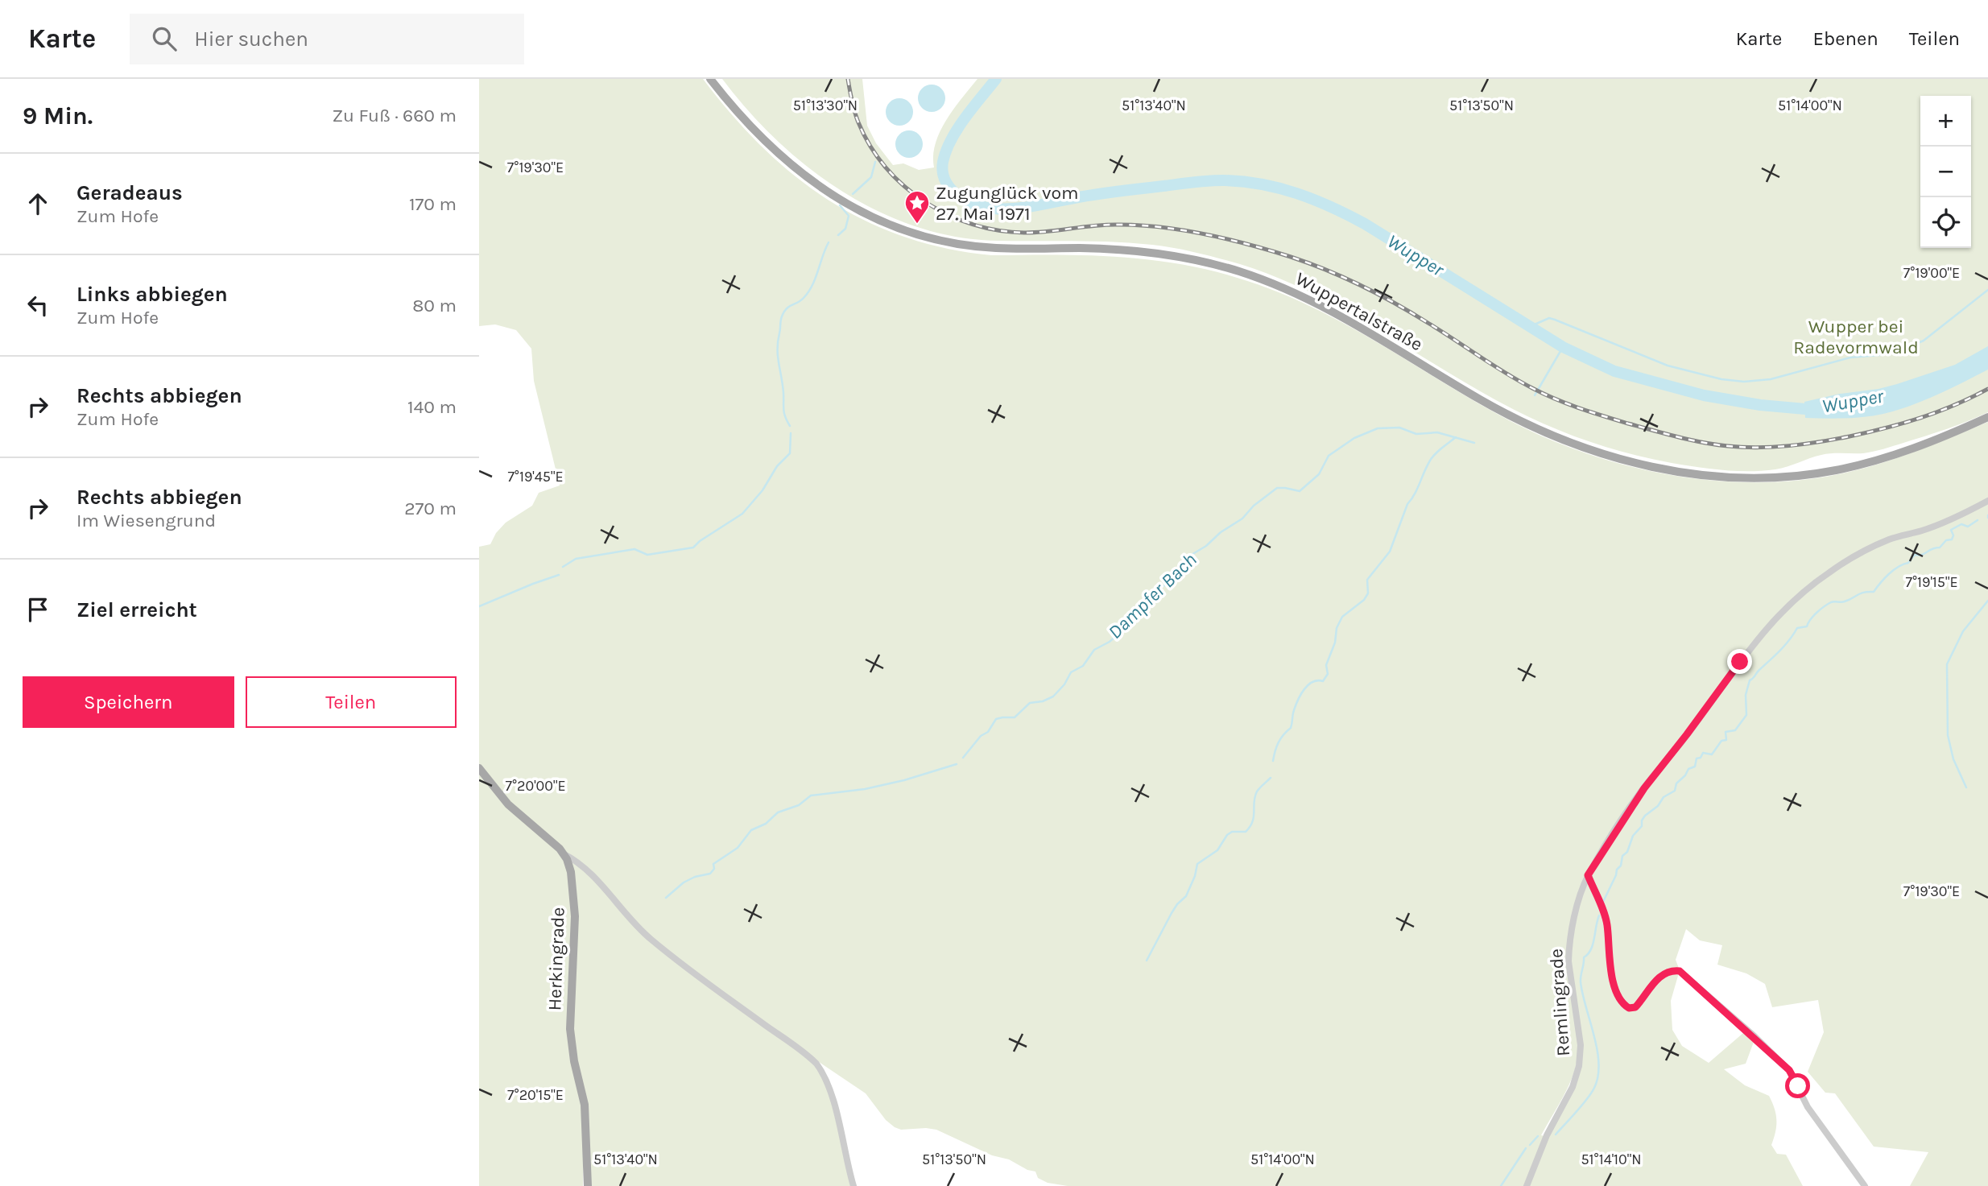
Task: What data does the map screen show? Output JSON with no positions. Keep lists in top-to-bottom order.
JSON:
{
  "streets": {
    "main road": ["Wuppertalstraße", "Herkingrade"],
    "street": ["Remlingrade"]
  },
  "water": ["Wupper", "Dampfer Bach"],
  "parks": ["Wupper bei Radevormwald"],
  "places": {
    "place": ["Zugunglück vom 27. Mai 1971"]
  },
  "page": {
    "header": "Karte",
    "search": "Hier suchen",
    "nav": ["Karte", "Ebenen", "Teilen"],
    "heading": ["9 Min.", "Zu Fuß · 660 m"],
    "map_buttons": ["+", "−"],
    "list": [
      ["Geradeaus", "Zum Hofe", "170 m"],
      ["Links abbiegen", "Zum Hofe", "80 m"],
      ["Rechts abbiegen", "Zum Hofe", "140 m"],
      ["Rechts abbiegen", "Im Wiesengrund", "270 m"],
      "Ziel erreicht"
    ],
    "buttons": ["Speichern", "Teilen"]
  },
  "coordinates": [
    "51°13'30\"N",
    "51°13'40\"N",
    "51°13'50\"N",
    "51°14'00\"N",
    "7°19'30\"E",
    "7°19'00\"E",
    "7°19'45\"E",
    "7°19'15\"E",
    "7°20'00\"E",
    "7°20'15\"E",
    "51°14'10\"N"
  ]
}
